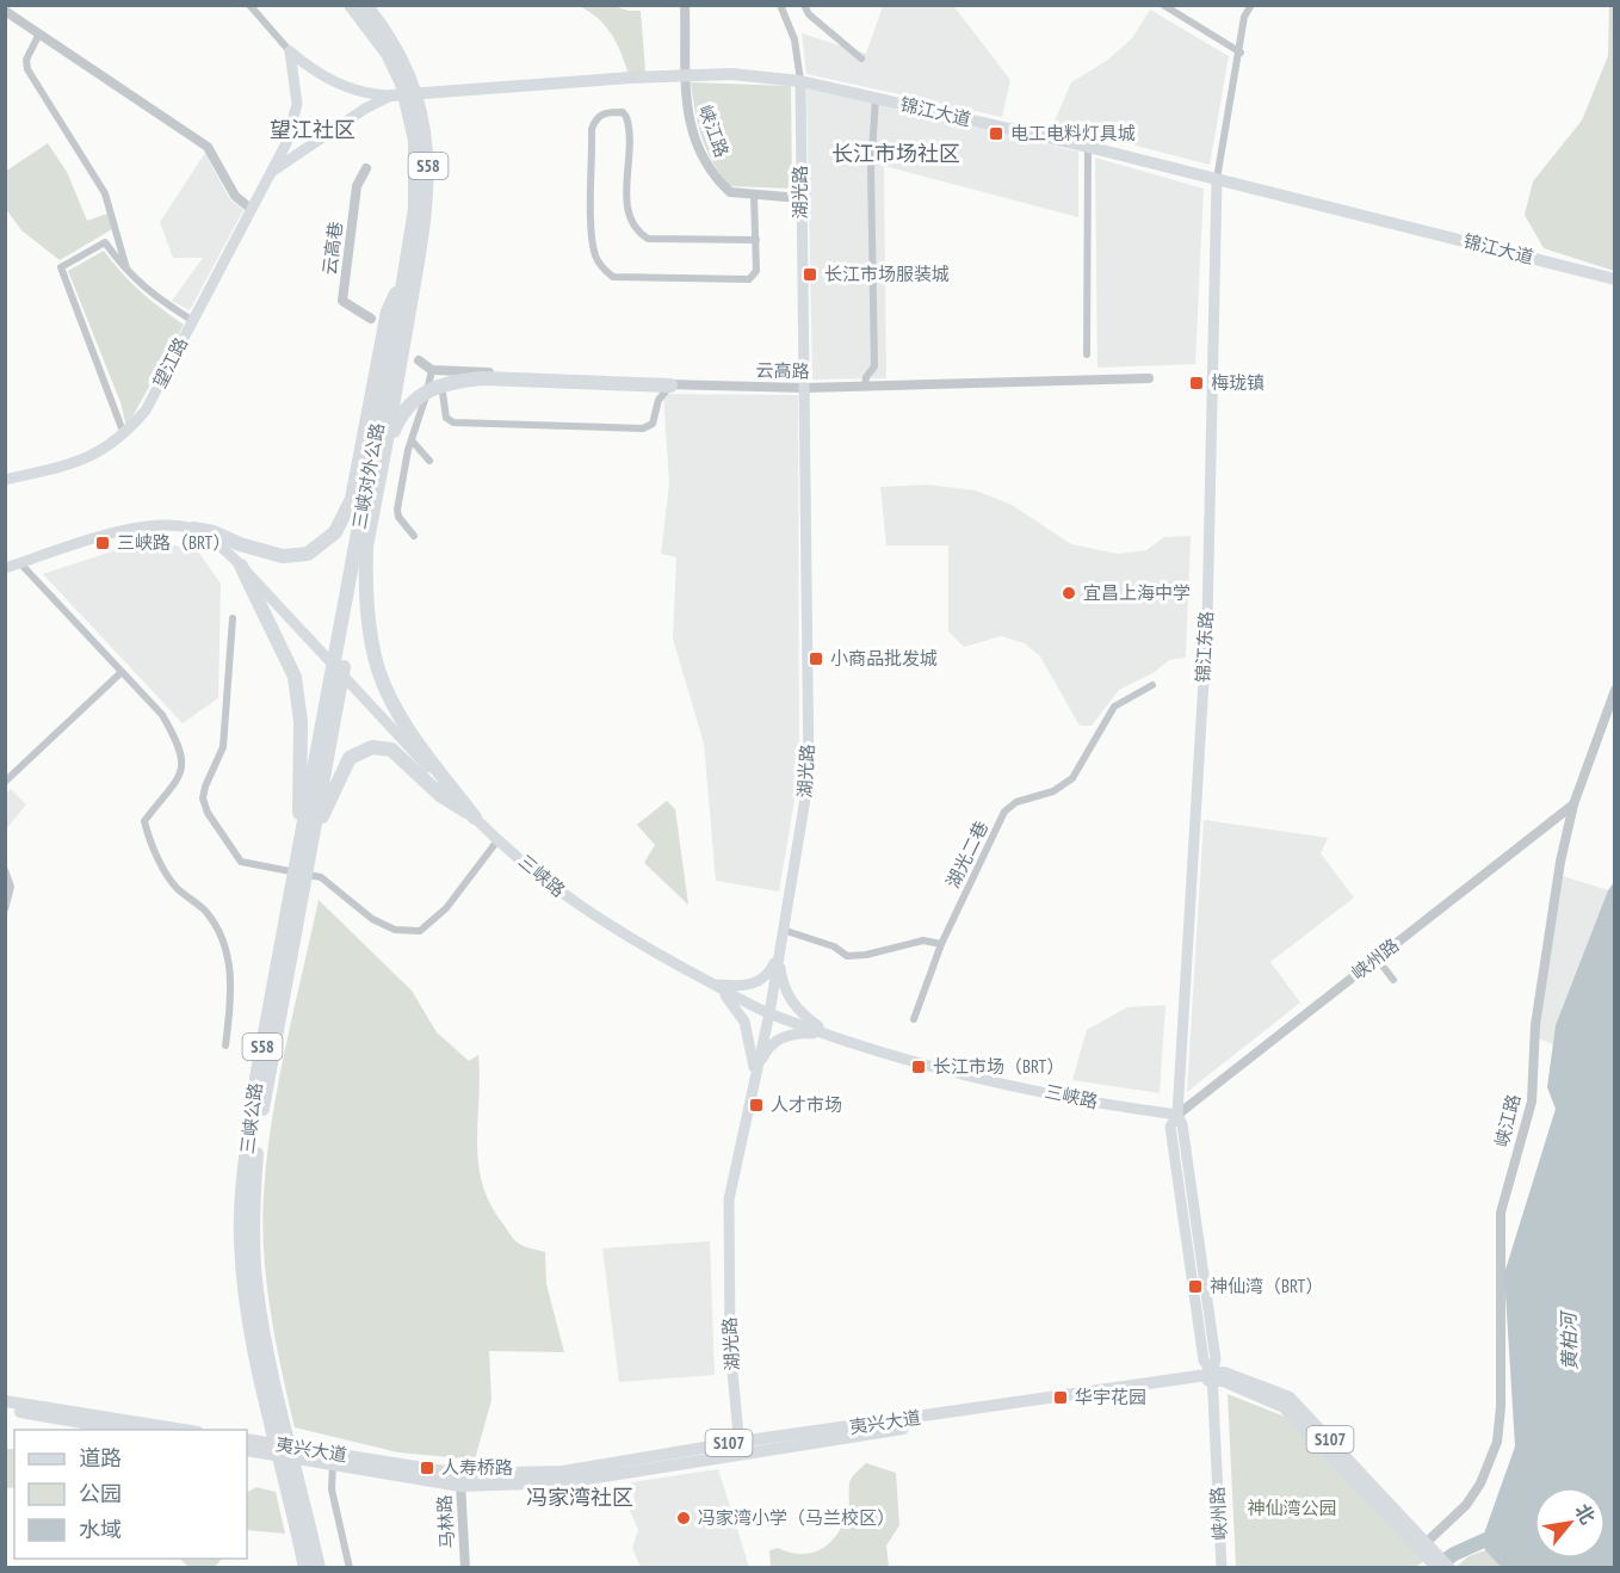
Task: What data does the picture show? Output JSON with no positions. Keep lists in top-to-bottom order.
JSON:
{
  "streets": {
    "highway": ["S58", "三峡对外公路", "三峡公路"],
    "main road": [
      "锦江大道",
      "湖光路",
      "望江路",
      "锦江东路",
      "三峡路",
      "峡州路",
      "夷兴大道",
      "S107"
    ],
    "street": [
      "峡江路",
      "云高巷",
      "云高路",
      "湖光二巷",
      "马林路"
    ]
  },
  "crossings": [
    ["锦江大道", "湖光路"],
    ["锦江大道", "锦江东路"],
    ["峡江路", "湖光路"],
    ["峡江路", "峡州路"],
    ["峡江路", "夷兴大道"],
    ["S58", "三峡对外公路"],
    ["湖光路", "云高路"],
    ["湖光路", "三峡路"],
    ["湖光路", "夷兴大道"],
    ["三峡对外公路", "三峡公路"],
    ["锦江东路", "三峡路"],
    ["锦江东路", "峡州路"],
    ["三峡路", "峡州路"],
    ["峡州路", "夷兴大道"],
    ["夷兴大道", "马林路"]
  ],
  "districts": ["望江社区", "长江市场社区", "冯家湾社区"],
  "water": ["黄柏河"],
  "parks": ["神仙湾公园"],
  "places": {
    "transit": [
      "电工电料灯具城",
      "长江市场服装城",
      "梅珑镇",
      "三峡路（BRT）",
      "小商品批发城",
      "长江市场（BRT）",
      "人才市场",
      "神仙湾（BRT）",
      "华宇花园",
      "人寿桥路"
    ],
    "other": ["宜昌上海中学", "冯家湾小学（马兰校区）"]
  },
  "legend": ["道路", "公园", "水域"],
  "north": "top right"
}
